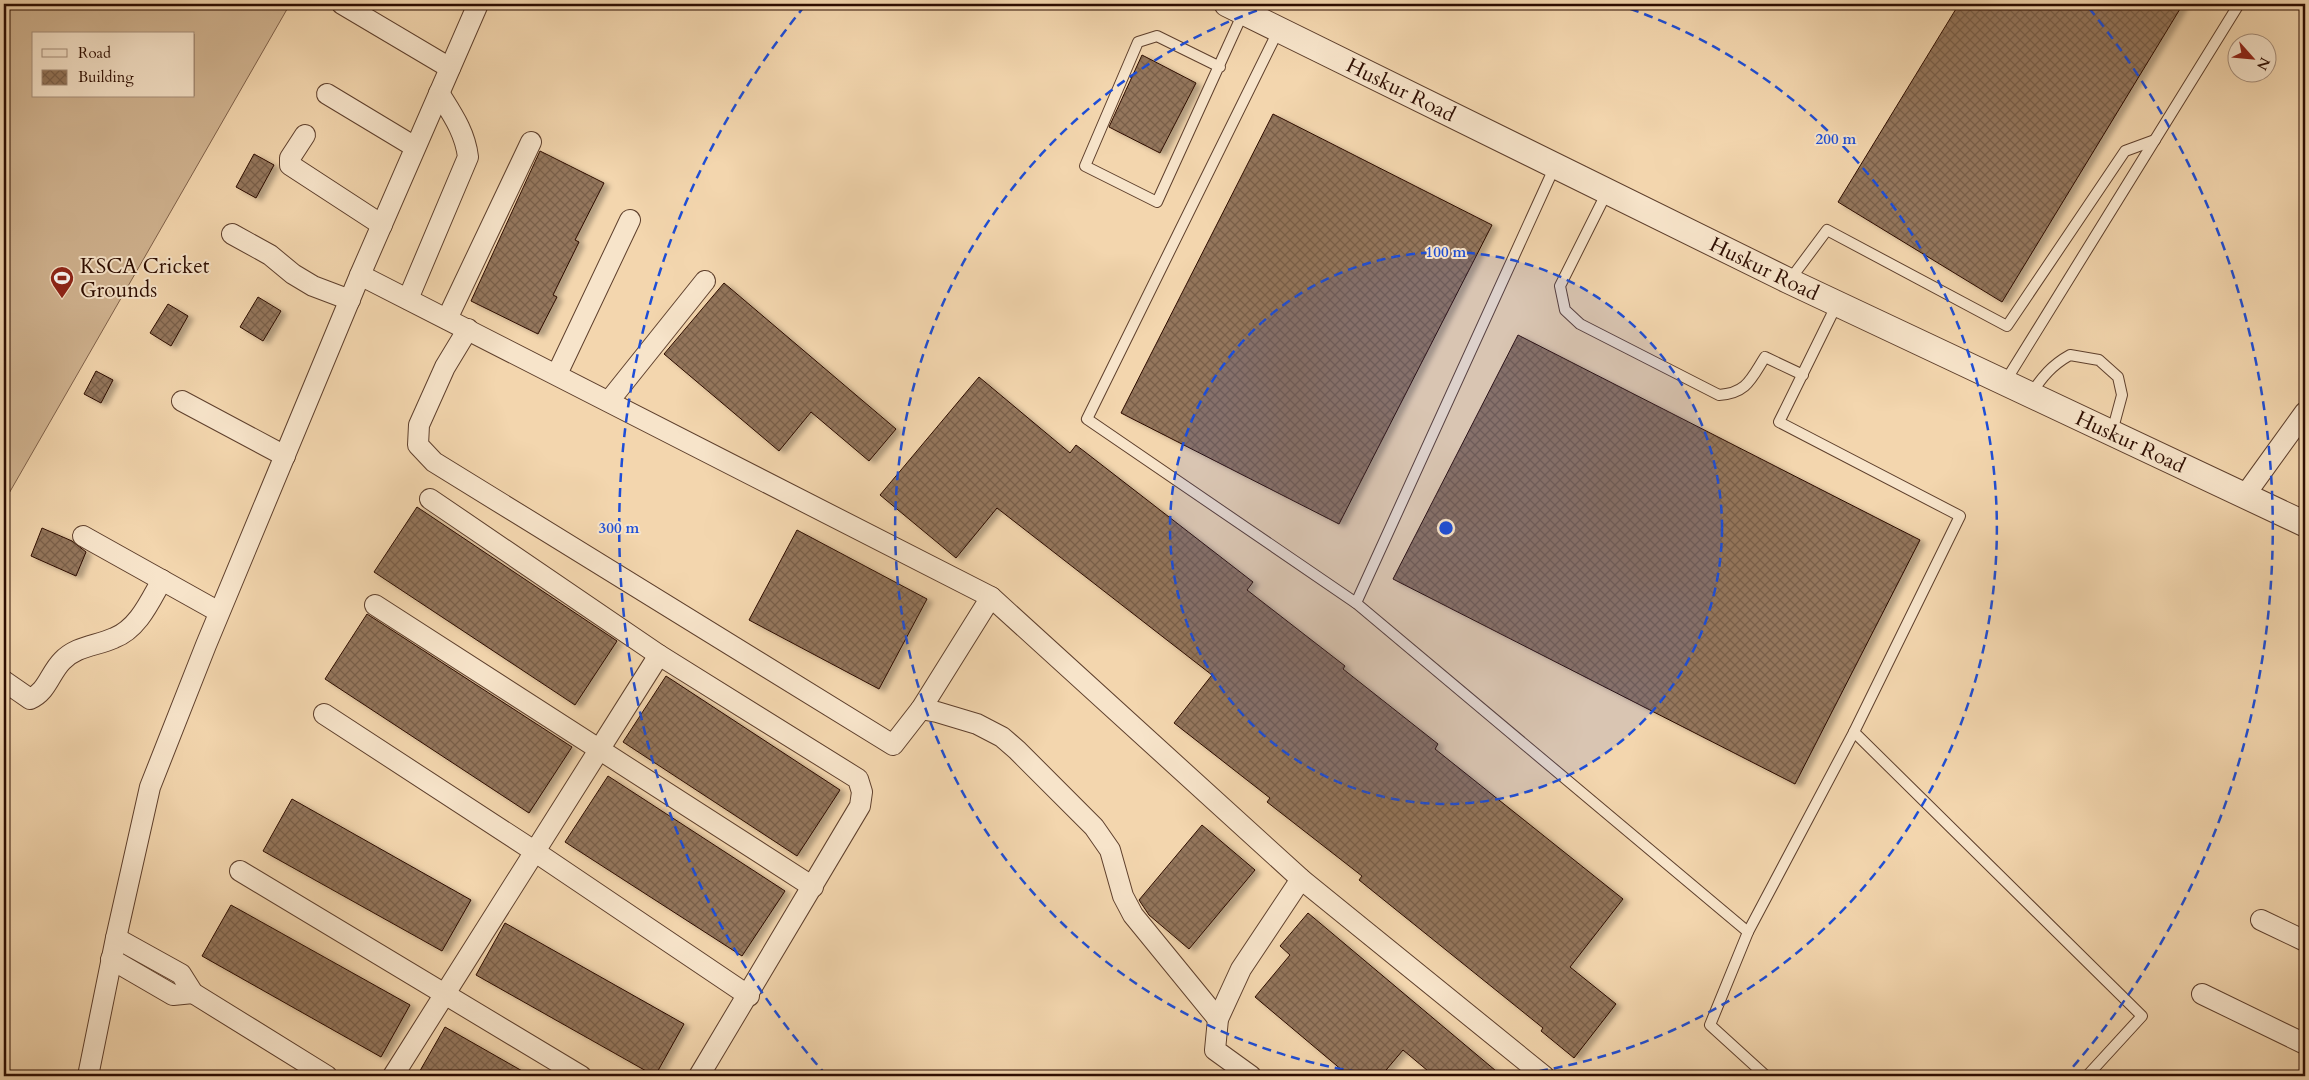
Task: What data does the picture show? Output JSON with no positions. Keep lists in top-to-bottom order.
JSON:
{
  "streets": {
    "street": ["Huskur Road"]
  },
  "places": {
    "sports": ["KSCA Cricket Grounds"]
  },
  "legend": ["Road", "Building"],
  "north": "bottom right",
  "rings": ["200 m", "100 m", "300 m"]
}
